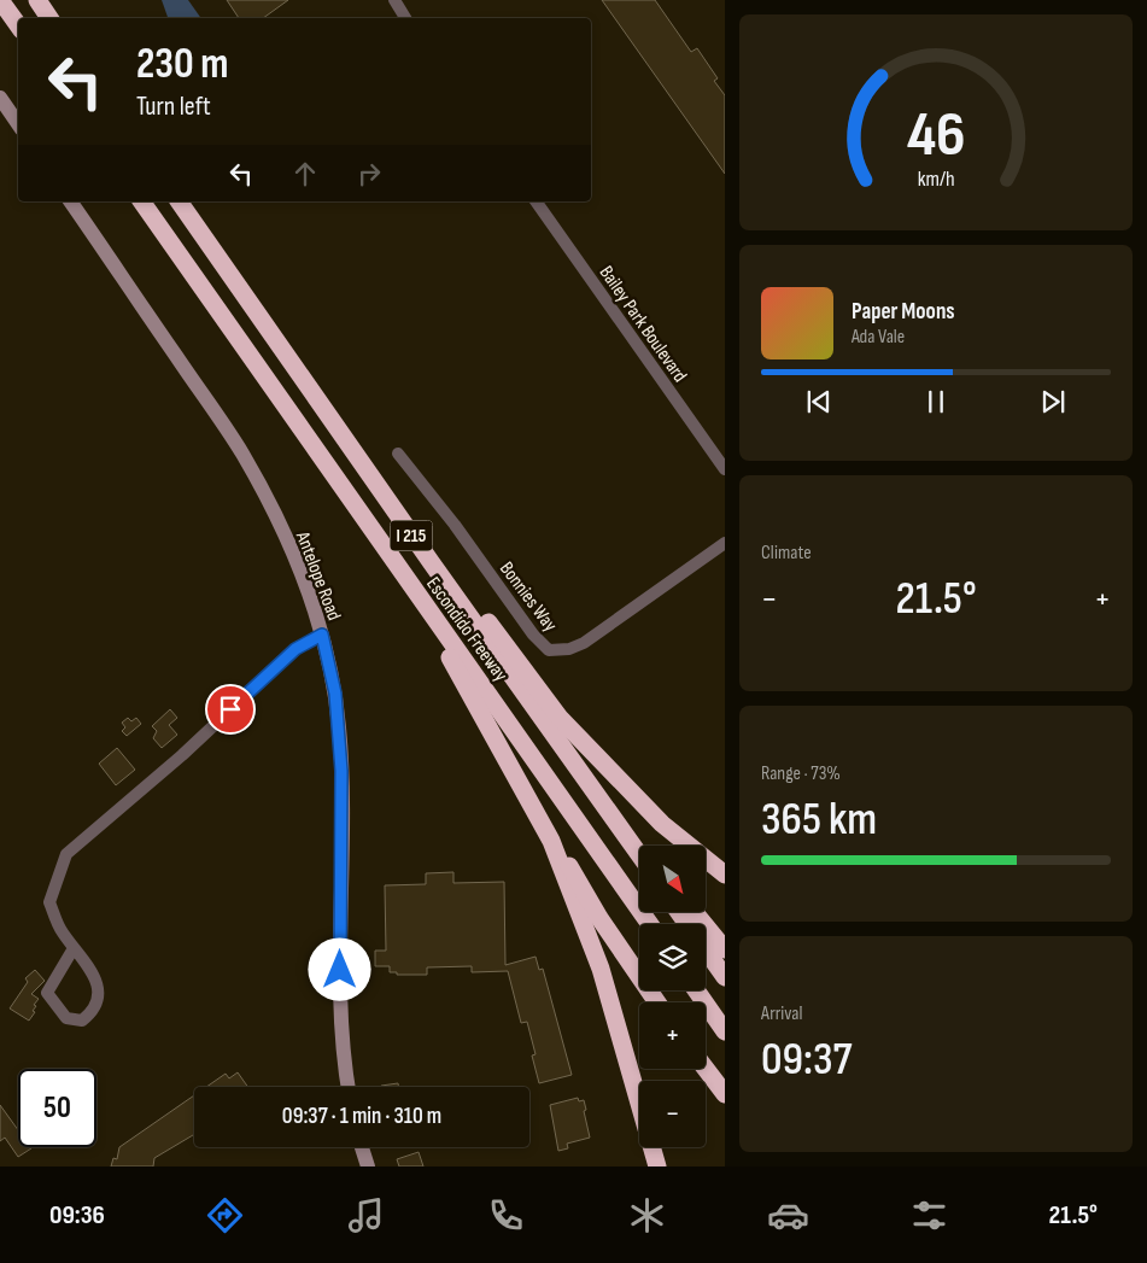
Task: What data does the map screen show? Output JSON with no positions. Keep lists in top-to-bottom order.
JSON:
{
  "streets": {
    "highway": ["I 215", "Escondido Freeway"],
    "main road": ["Antelope Road"],
    "street": ["Bailey Park Boulevard", "Bonnies Way"]
  },
  "north": "bottom right",
  "page": {
    "turn": ["230 m", "Turn left"],
    "song": ["Paper Moons", "Ada Vale"],
    "tile": [
      "Climate",
      ["Range · 73%", "365 km"],
      ["Arrival", "09:37"]
    ],
    "heat": ["−", "21.5°", "+"],
    "map_buttons": ["+", "−"],
    "limit": "50",
    "trip": "09:37 · 1 min · 310 m",
    "tabs": ["09:36", "21.5°"],
    "gauge": ["46", "km/h"]
  }
}
